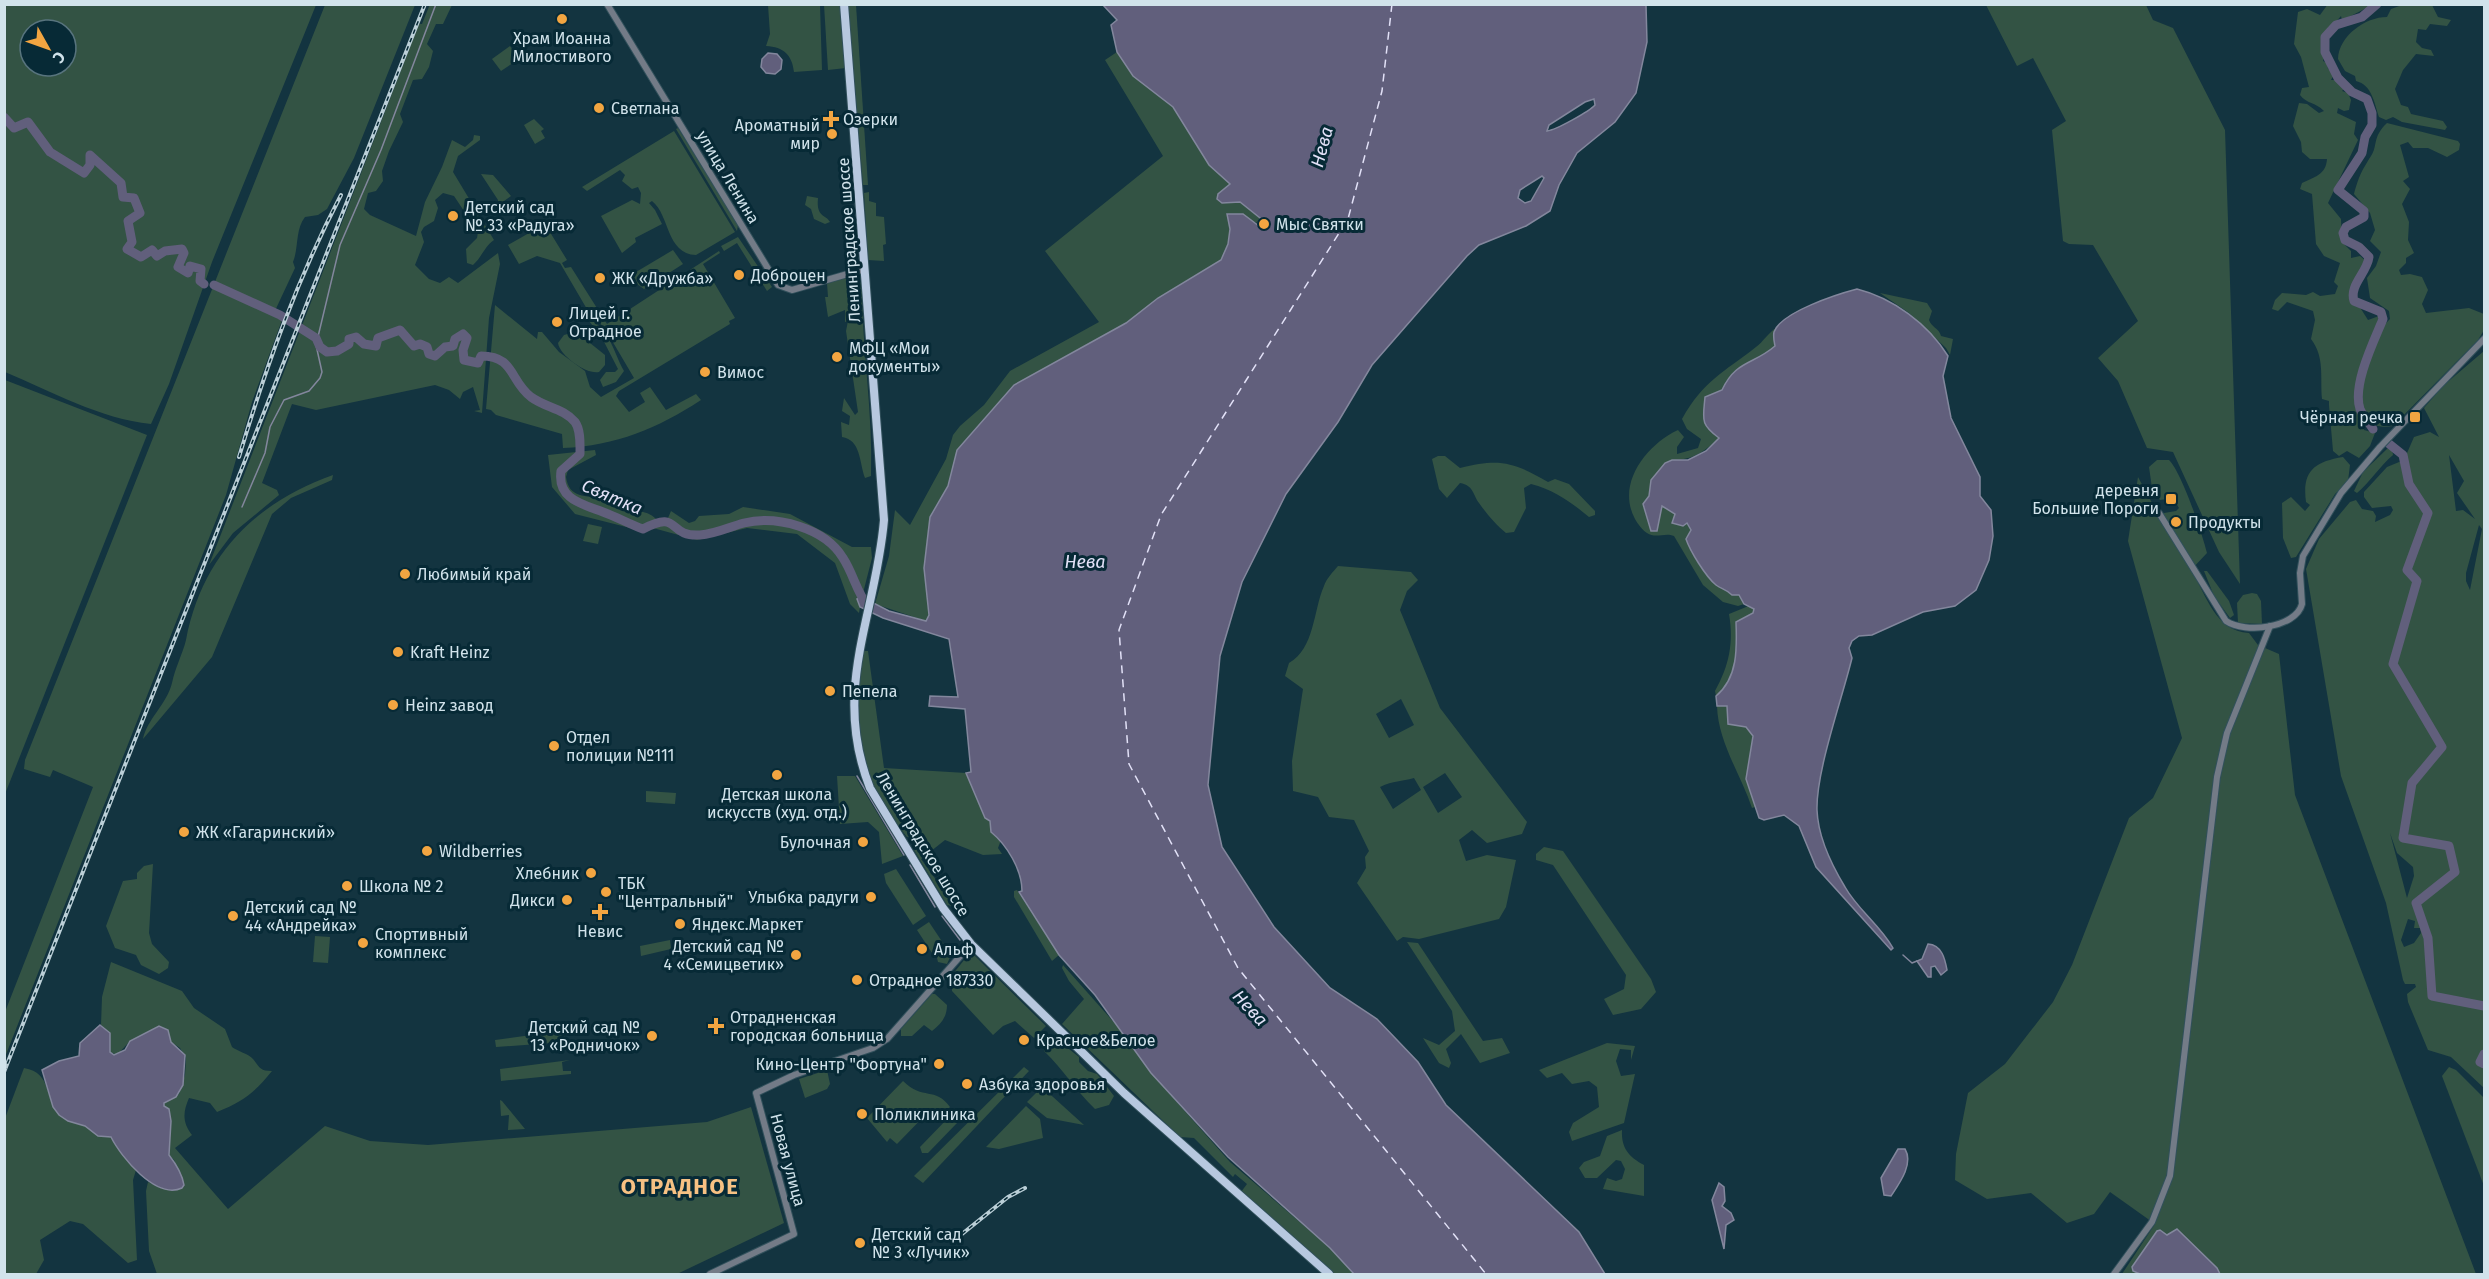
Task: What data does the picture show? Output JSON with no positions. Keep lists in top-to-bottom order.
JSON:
{
  "streets": {
    "main road": ["Ленинградское шоссе"],
    "street": ["улица Ленина", "Новая улица"]
  },
  "crossings": [
    ["улица Ленина", "Ленинградское шоссе"],
    ["Ленинградское шоссе", "Новая улица"]
  ],
  "districts": ["ОТРАДНОЕ"],
  "water": ["Нева", "Святка"],
  "places": {
    "other": [
      "Храм Иоанна Милостивого",
      "Светлана",
      "Ароматный мир",
      "Детский сад № 33 «Радуга»",
      "Мыс Святки",
      "Доброцен",
      "ЖК «Дружба»",
      "Лицей г. Отрадное",
      "МФЦ «Мои документы»",
      "Вимос",
      "Продукты",
      "Любимый край",
      "Kraft Heinz",
      "Пепела",
      "Heinz завод",
      "Отдел полиции №111",
      "Детская школа искусств (худ. отд.)",
      "ЖК «Гагаринский»",
      "Булочная",
      "Wildberries",
      "Хлебник",
      "Школа № 2",
      "ТБК \"Центральный\"",
      "Улыбка радуги",
      "Дикси",
      "Детский сад № 44 «Андрейка»",
      "Яндекс.Маркет",
      "Спортивный комплекс",
      "Альф",
      "Детский сад № 4 «Семицветик»",
      "Отрадное 187330",
      "Детский сад № 13 «Родничок»",
      "Красное&Белое",
      "Кино-Центр \"Фортуна\"",
      "Азбука здоровья",
      "Поликлиника",
      "Детский сад № 3 «Лучик»"
    ],
    "health": ["Озерки", "Невис", "Отрадненская городская больница"],
    "transit": ["Чёрная речка", "деревня Большие Пороги"]
  },
  "north": "bottom right"
}
